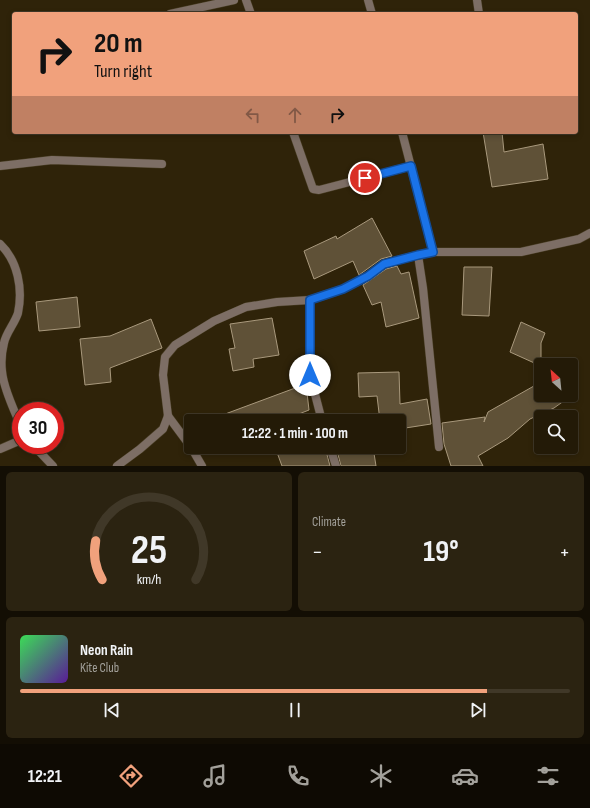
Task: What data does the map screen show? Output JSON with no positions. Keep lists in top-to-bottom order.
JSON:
{
  "north": "top left",
  "page": {
    "turn": ["20 m", "Turn right"],
    "limit": "30",
    "trip": "12:22 · 1 min · 100 m",
    "tile": "Climate",
    "heat": ["−", "19°", "+"],
    "song": ["Neon Rain", "Kite Club"],
    "tabs": "12:21",
    "gauge": ["25", "km/h"]
  }
}
